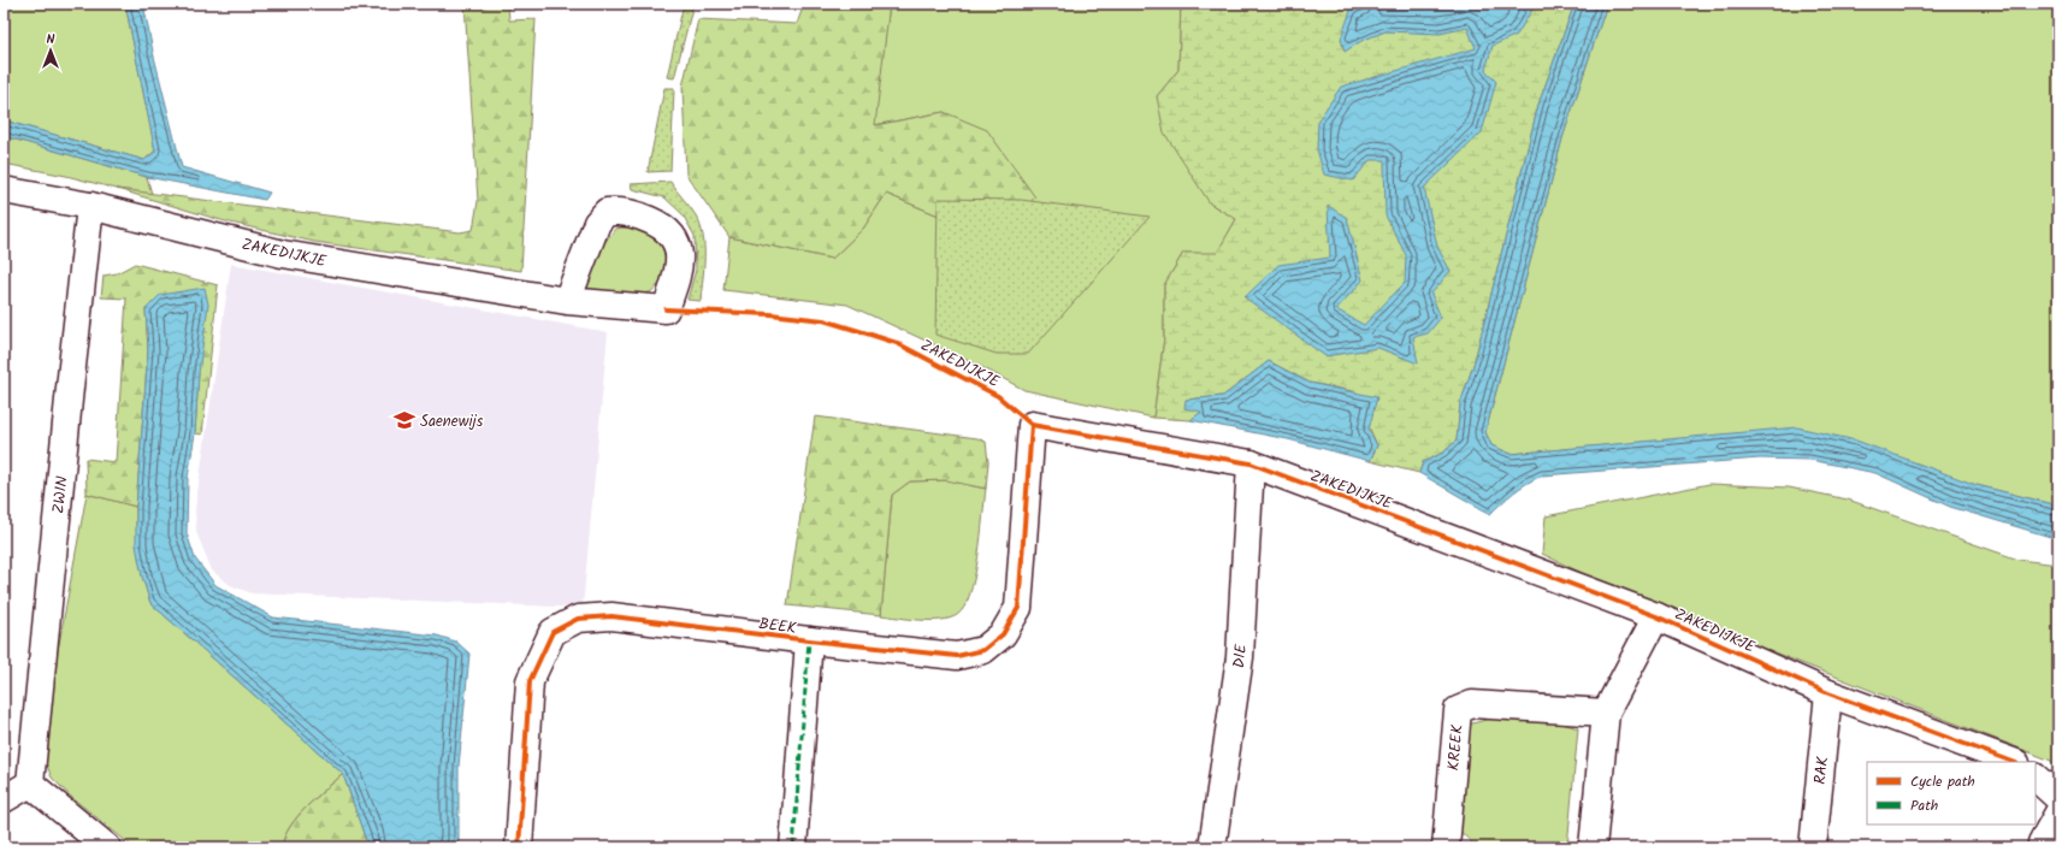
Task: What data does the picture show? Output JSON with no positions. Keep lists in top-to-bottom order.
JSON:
{
  "streets": {
    "street": [
      "ZAKEDIJKJE",
      "ZWIN",
      "BEEK",
      "DIE",
      "KREEK",
      "RAK"
    ]
  },
  "crossings": [
    ["ZAKEDIJKJE", "ZWIN"],
    ["ZAKEDIJKJE", "BEEK"],
    ["ZAKEDIJKJE", "DIE"],
    ["ZAKEDIJKJE", "RAK"]
  ],
  "places": {
    "school or university": ["Saenewijs"]
  },
  "legend": ["Cycle path", "Path"],
  "north": "top"
}
